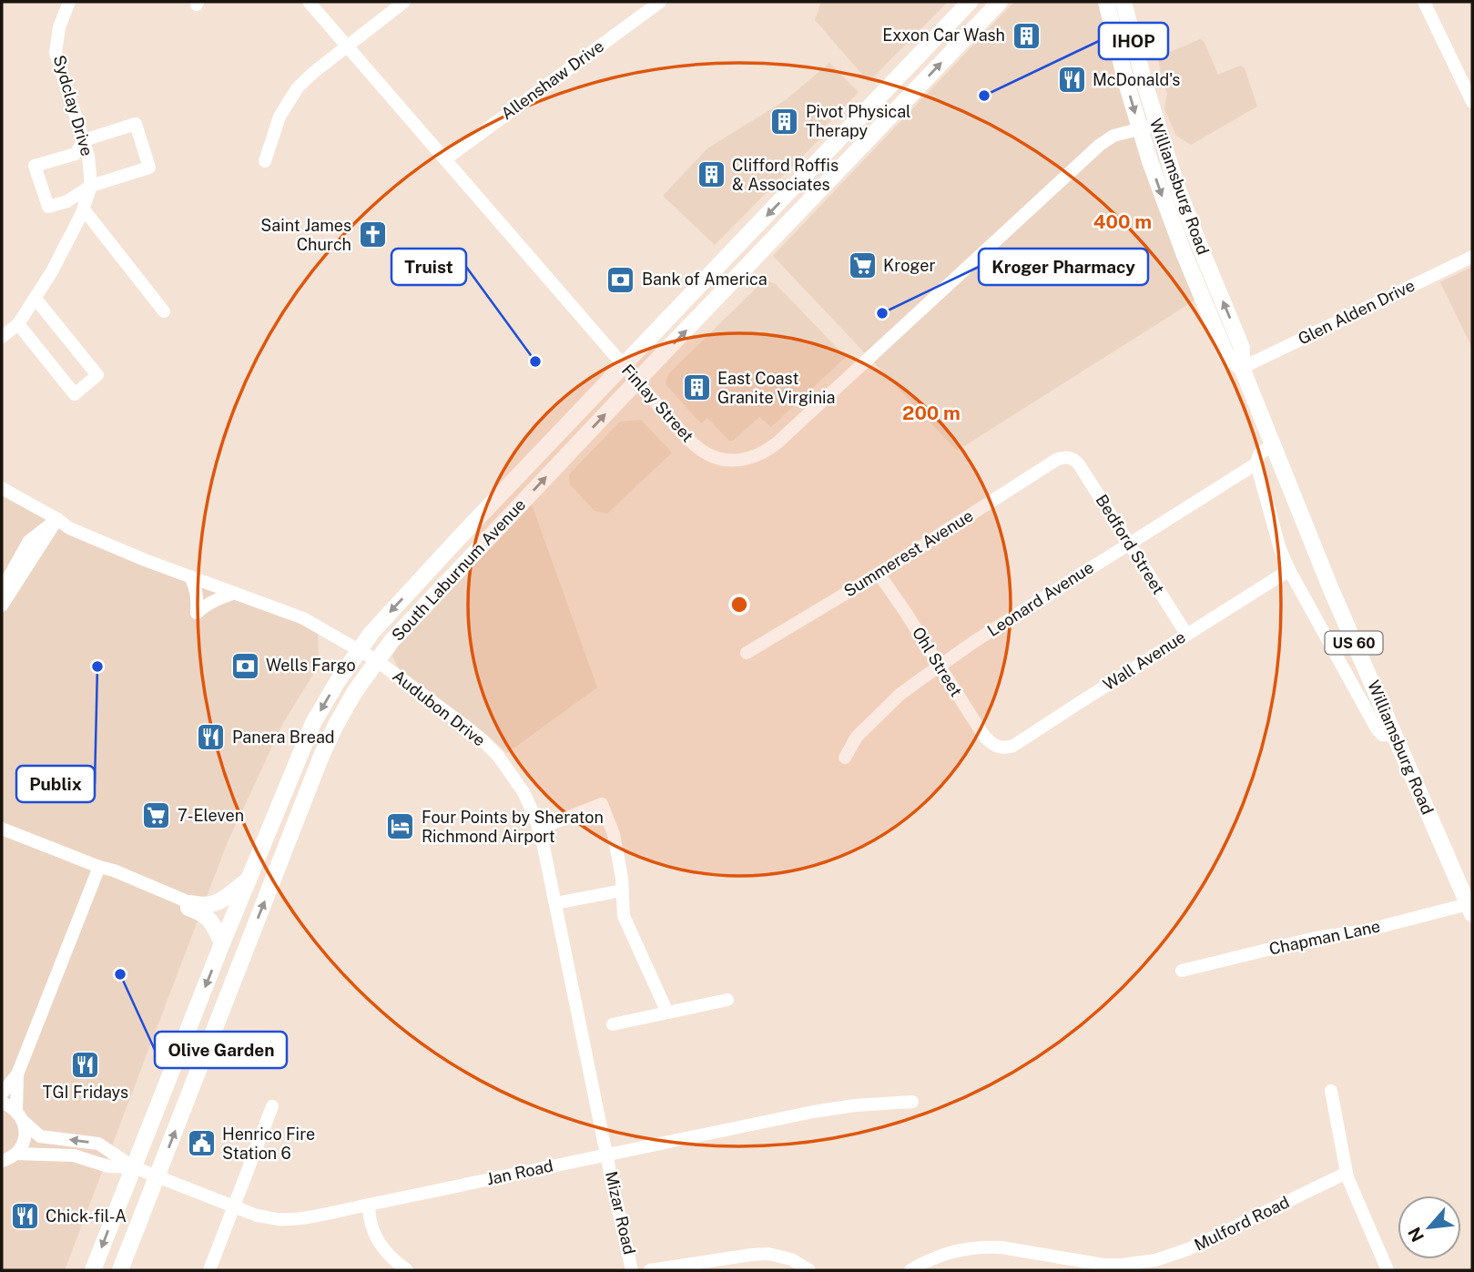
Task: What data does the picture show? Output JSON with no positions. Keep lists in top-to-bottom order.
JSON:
{
  "streets": {
    "main road": ["Williamsburg Road", "South Laburnum Avenue", "US 60"],
    "street": [
      "Allenshaw Drive",
      "Sydclay Drive",
      "Glen Alden Drive",
      "Finlay Street",
      "Bedford Street",
      "Summerest Avenue",
      "Leonard Avenue",
      "Wall Avenue",
      "Ohl Street",
      "Audubon Drive",
      "Chapman Lane",
      "Jan Road",
      "Mizar Road",
      "Mulford Road"
    ]
  },
  "crossings": [
    ["Allenshaw Drive", "Finlay Street"],
    ["Williamsburg Road", "Glen Alden Drive"],
    ["Williamsburg Road", "Finlay Street"],
    ["Williamsburg Road", "Leonard Avenue"],
    ["Williamsburg Road", "Chapman Lane"],
    ["Finlay Street", "South Laburnum Avenue"],
    ["Bedford Street", "Summerest Avenue"],
    ["Bedford Street", "Leonard Avenue"],
    ["Bedford Street", "Wall Avenue"],
    ["Summerest Avenue", "Ohl Street"],
    ["South Laburnum Avenue", "Audubon Drive"],
    ["South Laburnum Avenue", "Jan Road"],
    ["Leonard Avenue", "Ohl Street"],
    ["Wall Avenue", "Ohl Street"],
    ["Audubon Drive", "Jan Road"],
    ["Audubon Drive", "Mizar Road"],
    ["Jan Road", "Mizar Road"]
  ],
  "places": {
    "building": [
      "Exxon Car Wash",
      "Pivot Physical Therapy",
      "Clifford Roffis & Associates",
      "East Coast Granite Virginia"
    ],
    "restaurant": [
      "McDonald's",
      "Panera Bread",
      "TGI Fridays",
      "Chick-fil-A"
    ],
    "other": [
      "IHOP",
      "Kroger Pharmacy",
      "Truist",
      "Publix",
      "Olive Garden"
    ],
    "church": ["Saint James Church"],
    "supermarket": ["Kroger", "7-Eleven"],
    "bank": ["Bank of America", "Wells Fargo"],
    "hotel": ["Four Points by Sheraton Richmond Airport"],
    "public building": ["Henrico Fire Station 6"]
  },
  "north": "bottom left",
  "rings": ["400 m", "200 m"]
}
